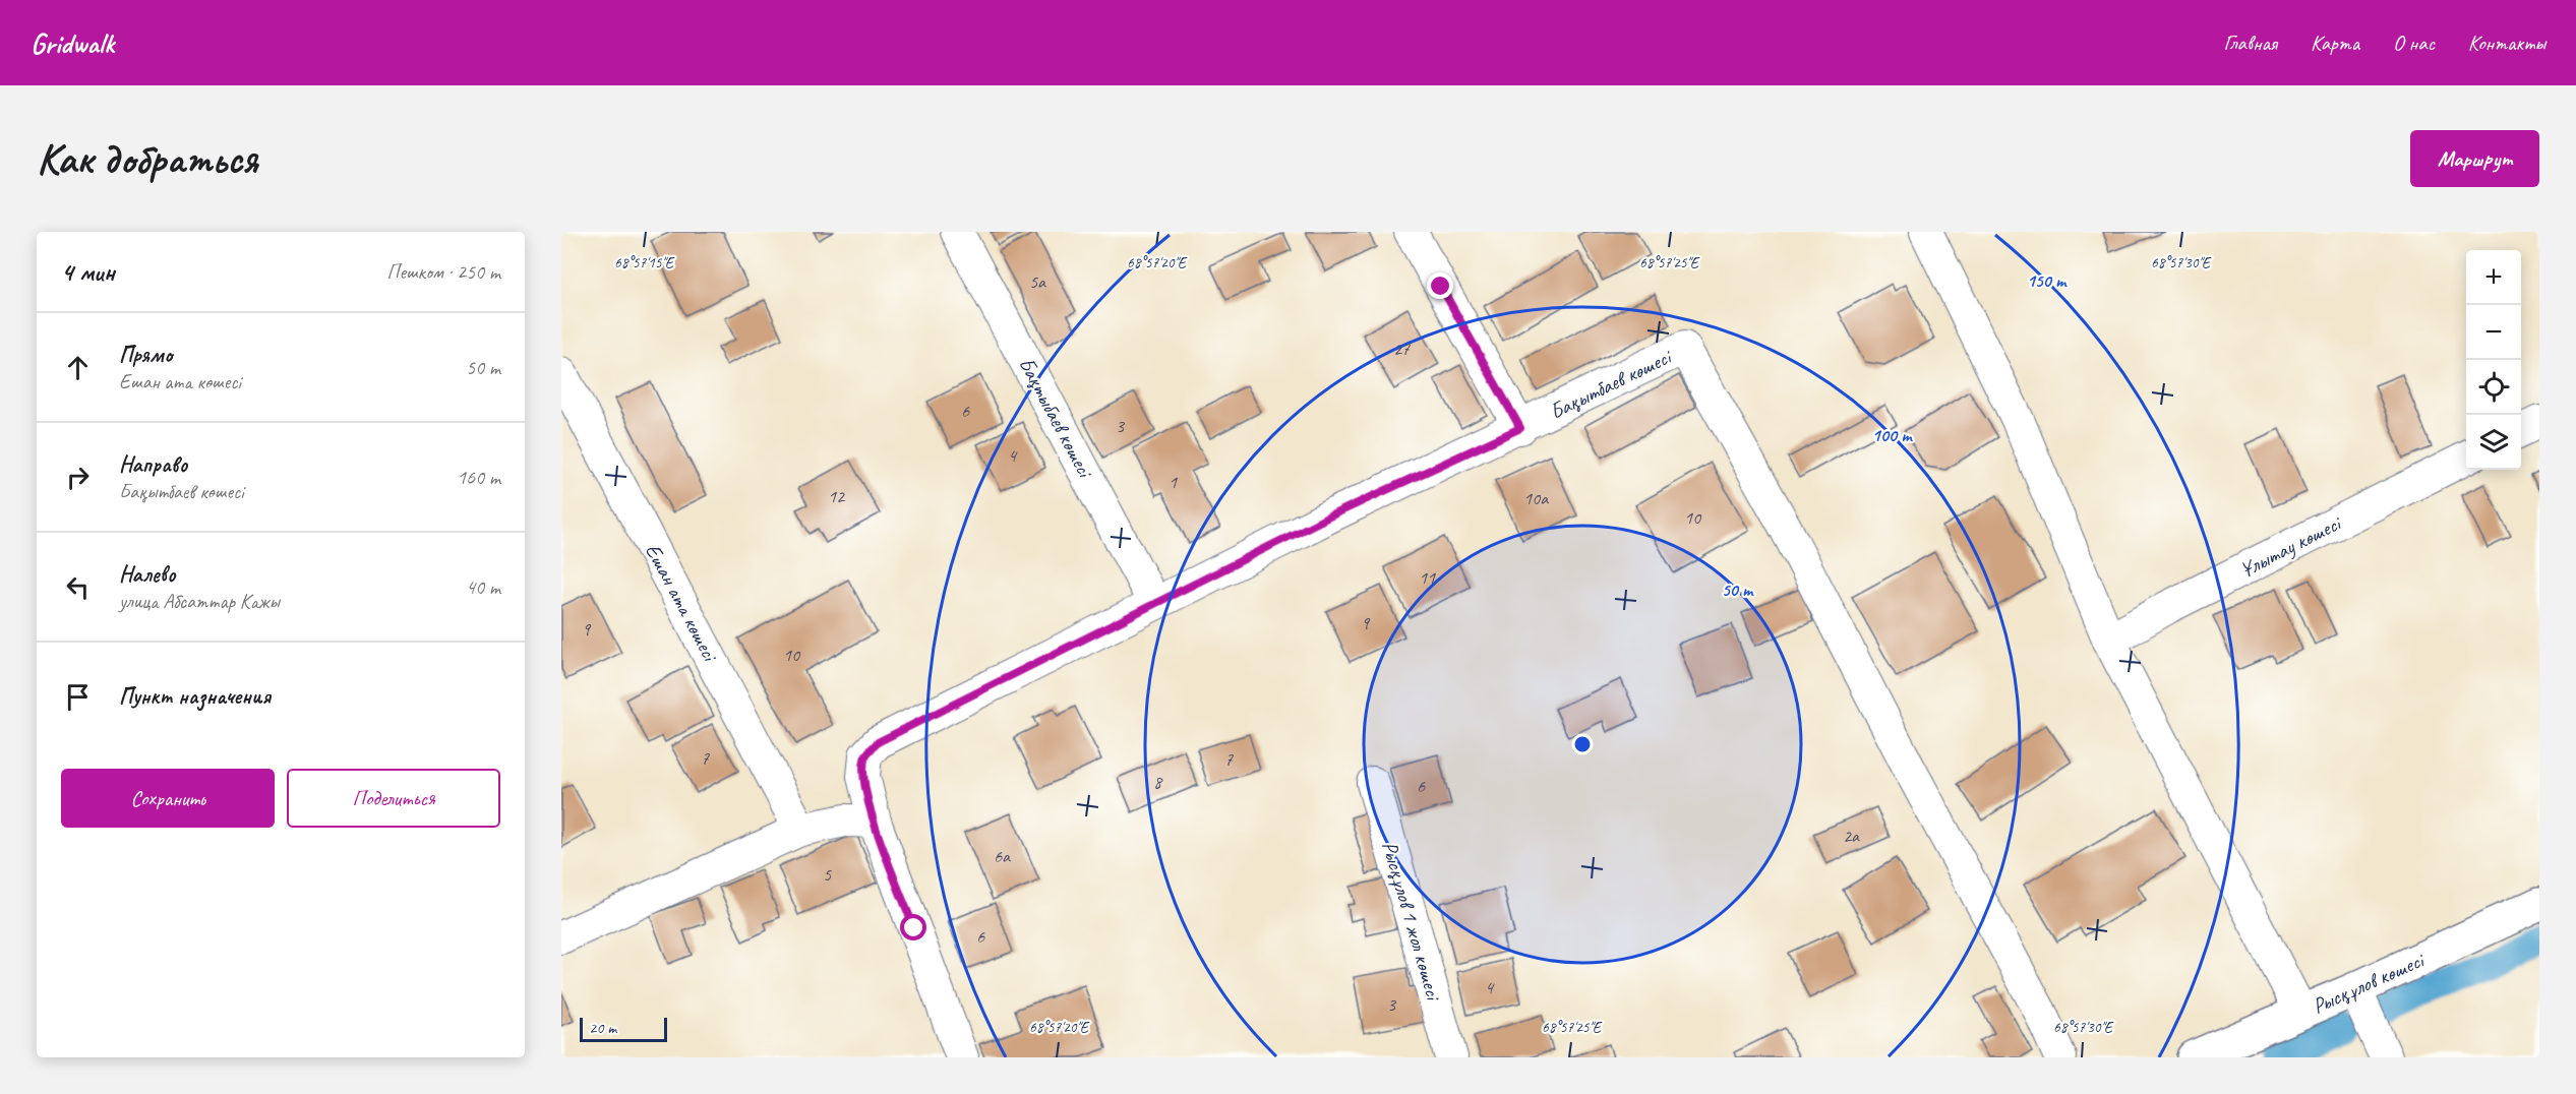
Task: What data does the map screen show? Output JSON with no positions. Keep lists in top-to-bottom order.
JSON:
{
  "streets": {
    "street": [
      "Бақытбаев көшесі",
      "Бақтыбаев көшесі",
      "Ұлытау көшесі",
      "Ешан ата көшесі",
      "Рысқұлов 1 жол көшесі",
      "Рысқұлов көшесі"
    ]
  },
  "crossings": [
    ["Бақытбаев көшесі", "Бақтыбаев көшесі"]
  ],
  "house_numbers": [
    "5а",
    "27",
    "6",
    "3",
    "4",
    "1",
    "12",
    "10а",
    "10",
    "11",
    "9",
    "9",
    "10",
    "7",
    "7",
    "8",
    "6",
    "2а",
    "6а",
    "5",
    "6",
    "4",
    "3"
  ],
  "scale_bar": "20 m",
  "page": {
    "header": "Gridwalk",
    "nav": [
      "Главная",
      "Карта",
      "О нас",
      "Контакты"
    ],
    "buttons": [
      "Маршрут",
      ["Сохранить", "Поделиться"]
    ],
    "title": "Как добраться",
    "heading": ["4 мин", "Пешком · 250 m"],
    "map_buttons": ["+", "−"],
    "list": [
      ["Прямо", "Ешан ата көшесі", "50 m"],
      ["Направо", "Бақытбаев көшесі", "160 m"],
      ["Налево", "улица Абсаттар Кажы", "40 m"],
      "Пункт назначения"
    ],
    "scale": "20 m"
  },
  "coordinates": [
    "68°57'15\"E",
    "68°57'20\"E",
    "68°57'25\"E",
    "68°57'30\"E"
  ],
  "rings": ["150 m", "100 m", "50 m"]
}
